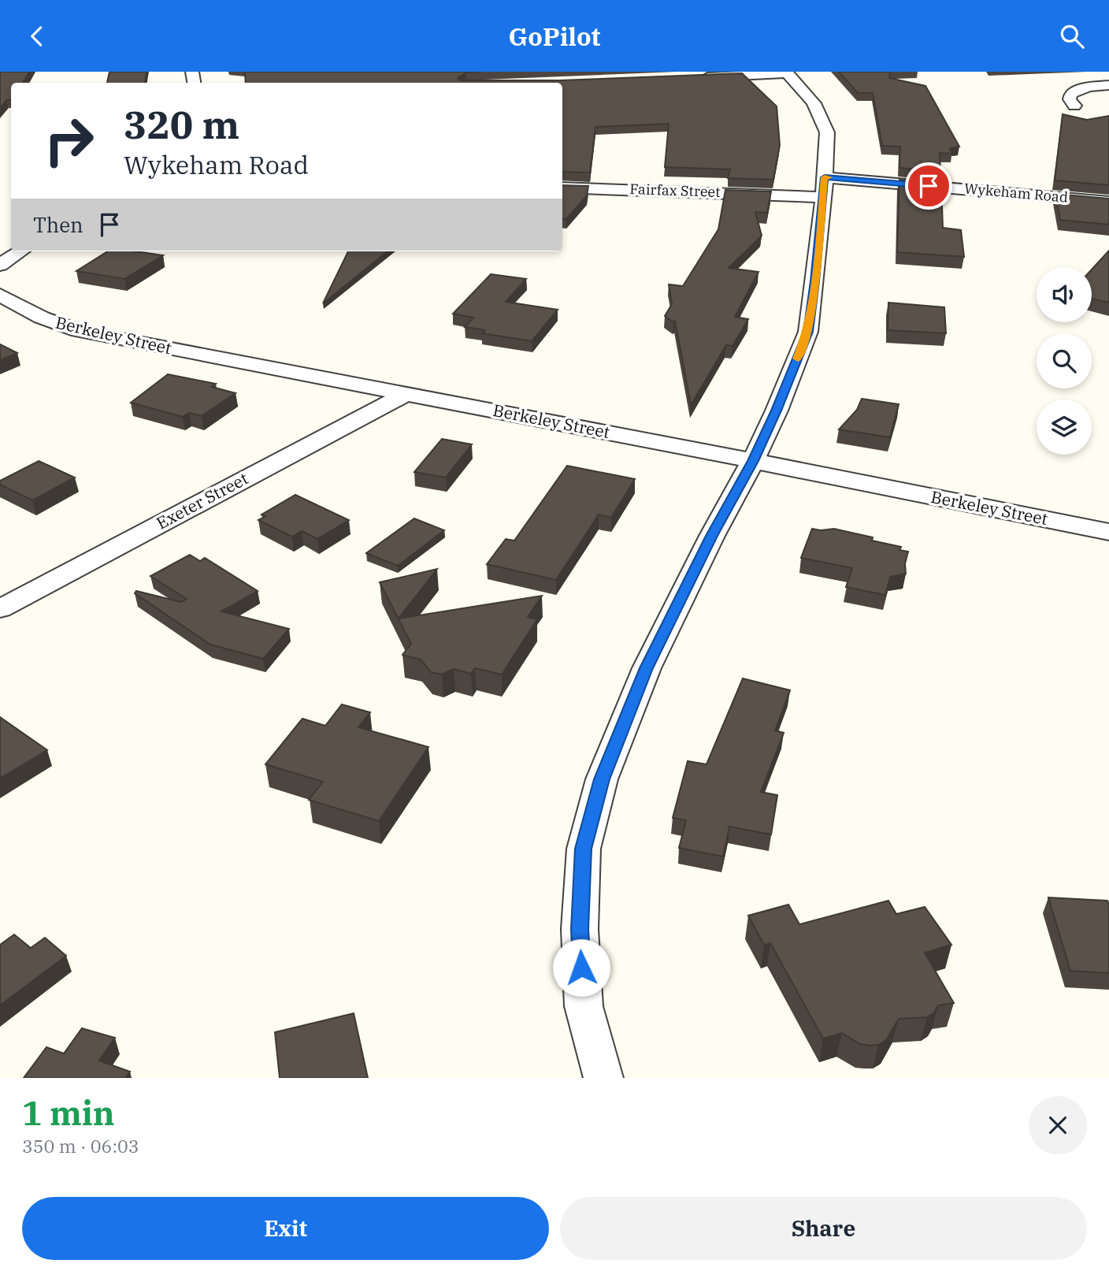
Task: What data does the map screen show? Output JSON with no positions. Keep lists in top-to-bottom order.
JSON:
{
  "streets": {
    "street": [
      "Fairfax Street",
      "Wykeham Road",
      "Berkeley Street",
      "Exeter Street"
    ]
  },
  "crossings": [
    ["Fairfax Street", "Wykeham Road"],
    ["Berkeley Street", "Exeter Street"]
  ],
  "page": {
    "header": "GoPilot",
    "turn": ["320 m", "Wykeham Road"],
    "then": "Then",
    "heading": ["1 min", "350 m · 06:03"],
    "buttons": ["Exit", "Share"]
  }
}
